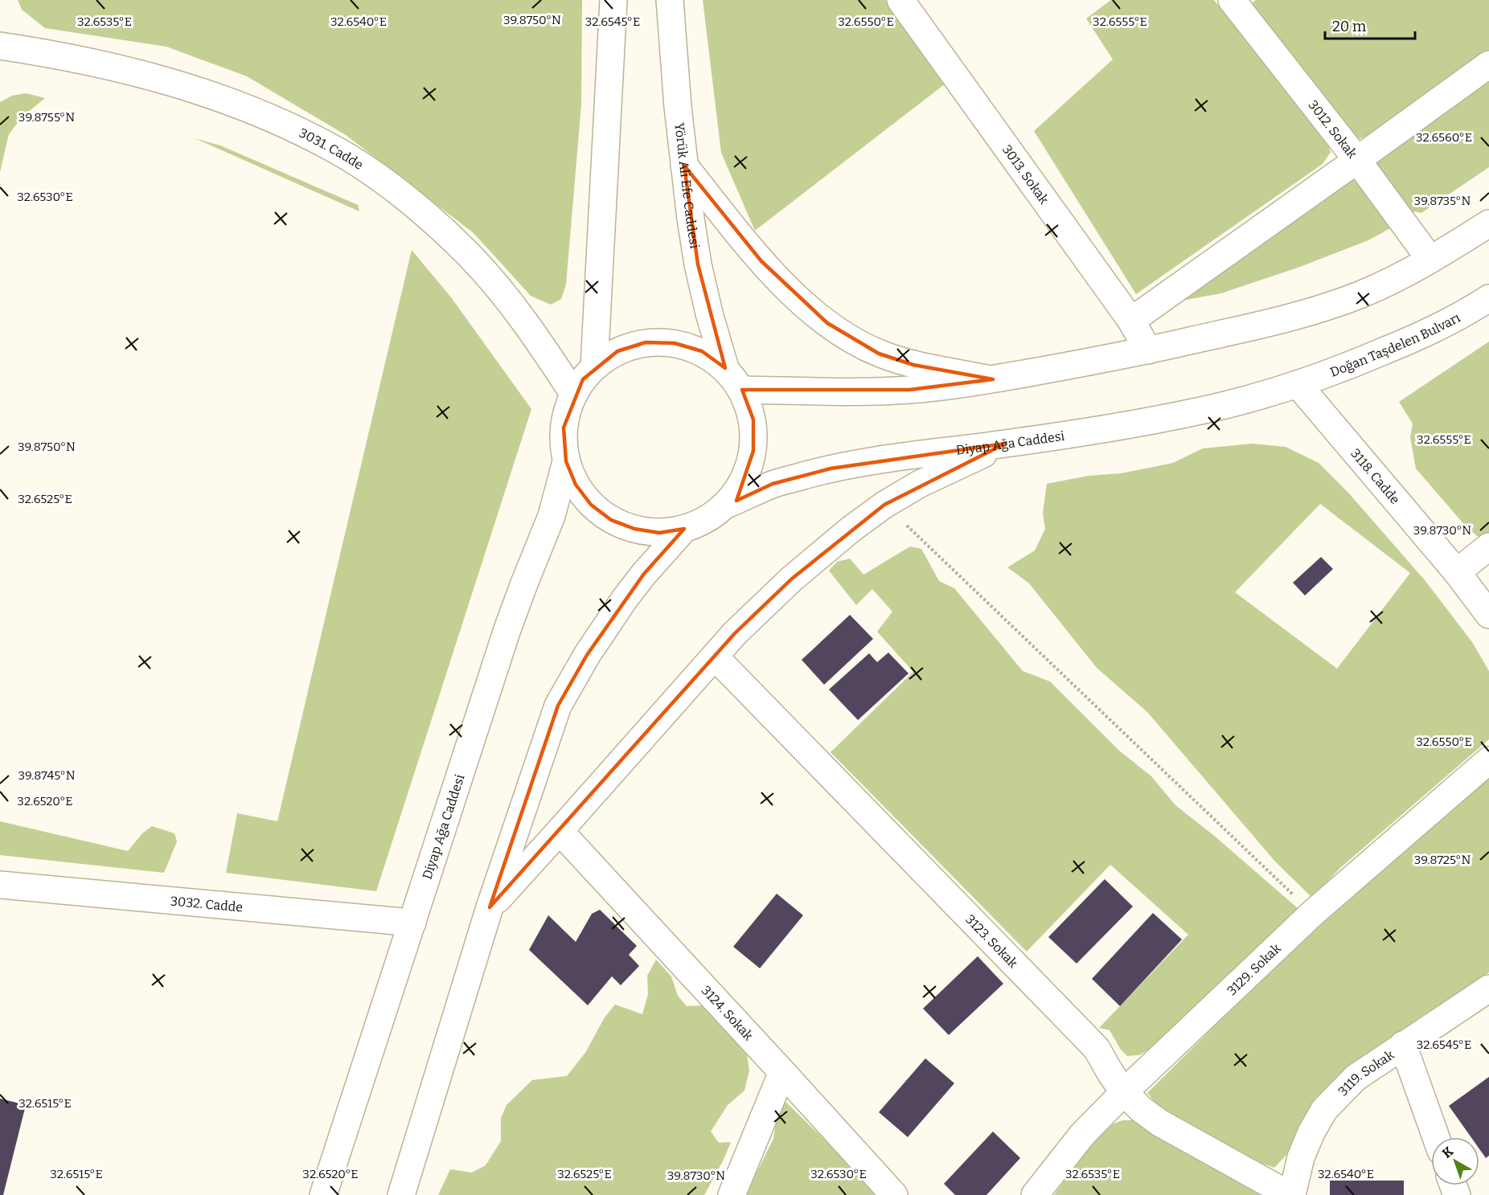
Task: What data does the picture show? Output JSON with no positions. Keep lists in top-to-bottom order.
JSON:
{
  "streets": {
    "street": [
      "3012. Sokak",
      "3031. Cadde",
      "3013. Sokak",
      "Yörük Ali Efe Caddesi",
      "Doğan Taşdelen Bulvarı",
      "Diyap Ağa Caddesi",
      "3118. Cadde",
      "3032. Cadde",
      "3123. Sokak",
      "3129. Sokak",
      "3124. Sokak",
      "3119. Sokak"
    ]
  },
  "crossings": [
    ["3031. Cadde", "Diyap Ağa Caddesi"],
    ["Yörük Ali Efe Caddesi", "Diyap Ağa Caddesi"],
    ["Doğan Taşdelen Bulvarı", "Diyap Ağa Caddesi"],
    ["Doğan Taşdelen Bulvarı", "3118. Cadde"],
    ["Diyap Ağa Caddesi", "3118. Cadde"],
    ["Diyap Ağa Caddesi", "3032. Cadde"],
    ["3123. Sokak", "3129. Sokak"],
    ["3123. Sokak", "3119. Sokak"]
  ],
  "scale_bar": "20 m",
  "north": "top left",
  "coordinates": [
    "39.8750°N",
    "32.6535°E",
    "32.6545°E",
    "32.6550°E",
    "32.6555°E",
    "32.6540°E",
    "39.8755°N",
    "32.6560°E",
    "32.6530°E",
    "39.8735°N",
    "32.6525°E",
    "39.8730°N",
    "39.8745°N",
    "32.6520°E",
    "39.8725°N",
    "32.6515°E"
  ]
}
